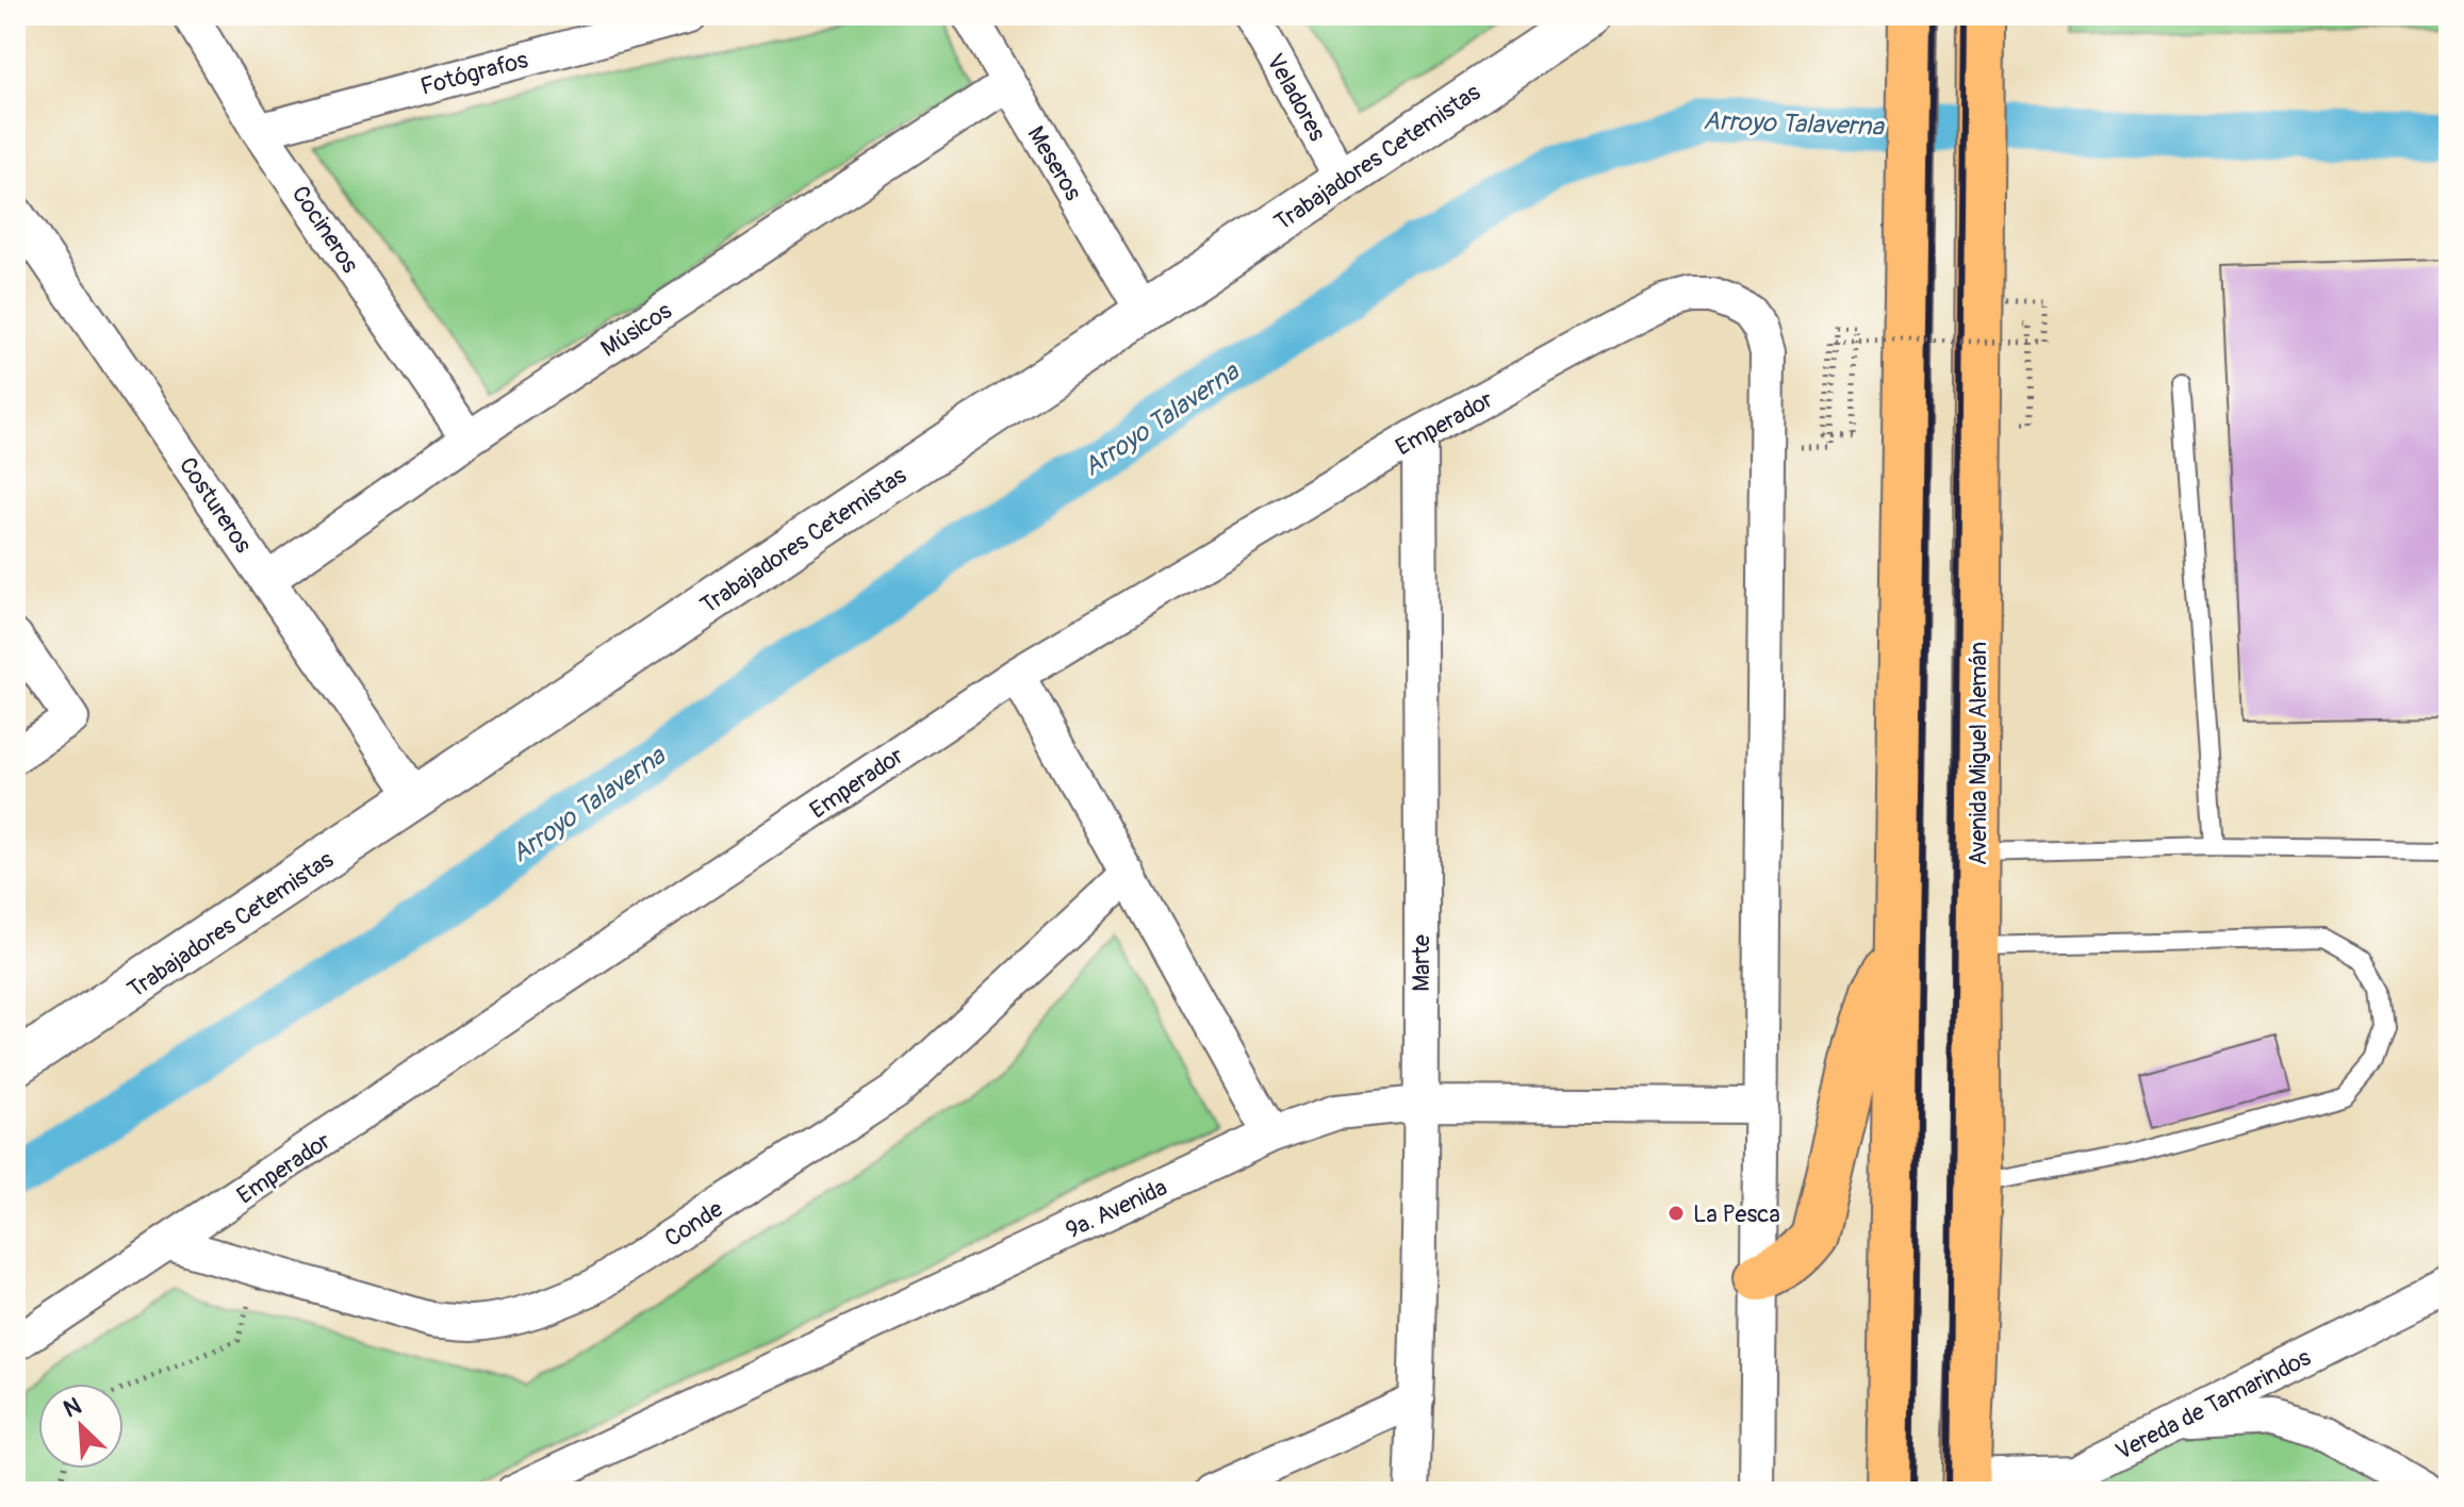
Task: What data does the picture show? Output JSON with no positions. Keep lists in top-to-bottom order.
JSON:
{
  "streets": {
    "highway": ["Avenida Miguel Alemán"],
    "street": [
      "Fotógrafos",
      "Veladores",
      "Trabajadores Cetemistas",
      "Meseros",
      "Cocineros",
      "Músicos",
      "Emperador",
      "Costureros",
      "Marte",
      "9a. Avenida",
      "Conde",
      "Vereda de Tamarindos"
    ]
  },
  "crossings": [
    ["Fotógrafos", "Cocineros"],
    ["Veladores", "Trabajadores Cetemistas"],
    ["Trabajadores Cetemistas", "Meseros"],
    ["Trabajadores Cetemistas", "Costureros"],
    ["Meseros", "Músicos"],
    ["Cocineros", "Músicos"],
    ["Músicos", "Costureros"],
    ["Emperador", "Marte"],
    ["Emperador", "Conde"],
    ["Avenida Miguel Alemán", "Vereda de Tamarindos"],
    ["Marte", "9a. Avenida"]
  ],
  "water": ["Arroyo Talaverna"],
  "places": ["La Pesca"],
  "north": "top left"
}
